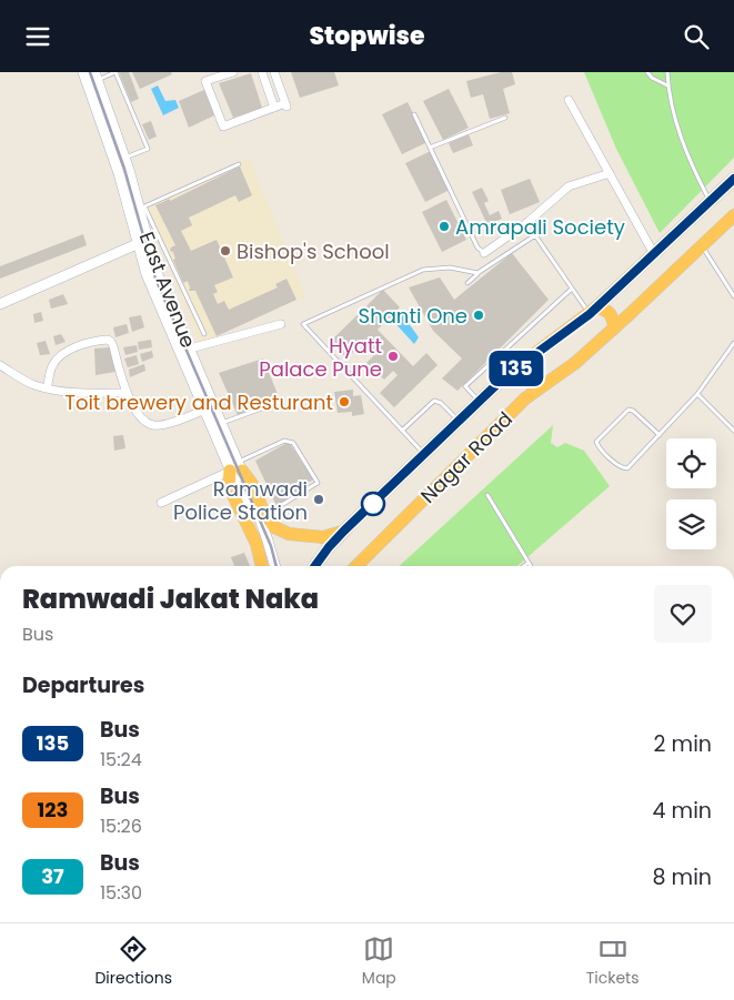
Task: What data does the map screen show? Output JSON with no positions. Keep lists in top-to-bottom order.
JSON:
{
  "streets": {
    "highway": ["Nagar Road"],
    "main road": ["East Avenue"]
  },
  "places": [
    "Amrapali Society",
    "Bishop's School",
    "Shanti One",
    "Hyatt Palace Pune",
    "Toit brewery and Resturant",
    "Ramwadi Police Station"
  ],
  "lines": ["bus line 135"],
  "page": {
    "header": "Stopwise",
    "on_map": "135",
    "heading": [
      ["Ramwadi Jakat Naka", "Bus"],
      "Departures"
    ],
    "list": [
      {
        "mark": "135",
        "name": "Bus",
        "note": "15:24",
        "value": "2 min"
      },
      {
        "mark": "123",
        "name": "Bus",
        "note": "15:26",
        "value": "4 min"
      },
      {
        "mark": "37",
        "name": "Bus",
        "note": "15:30",
        "value": "8 min"
      }
    ],
    "tabs": ["Directions", "Map", "Tickets"]
  }
}
